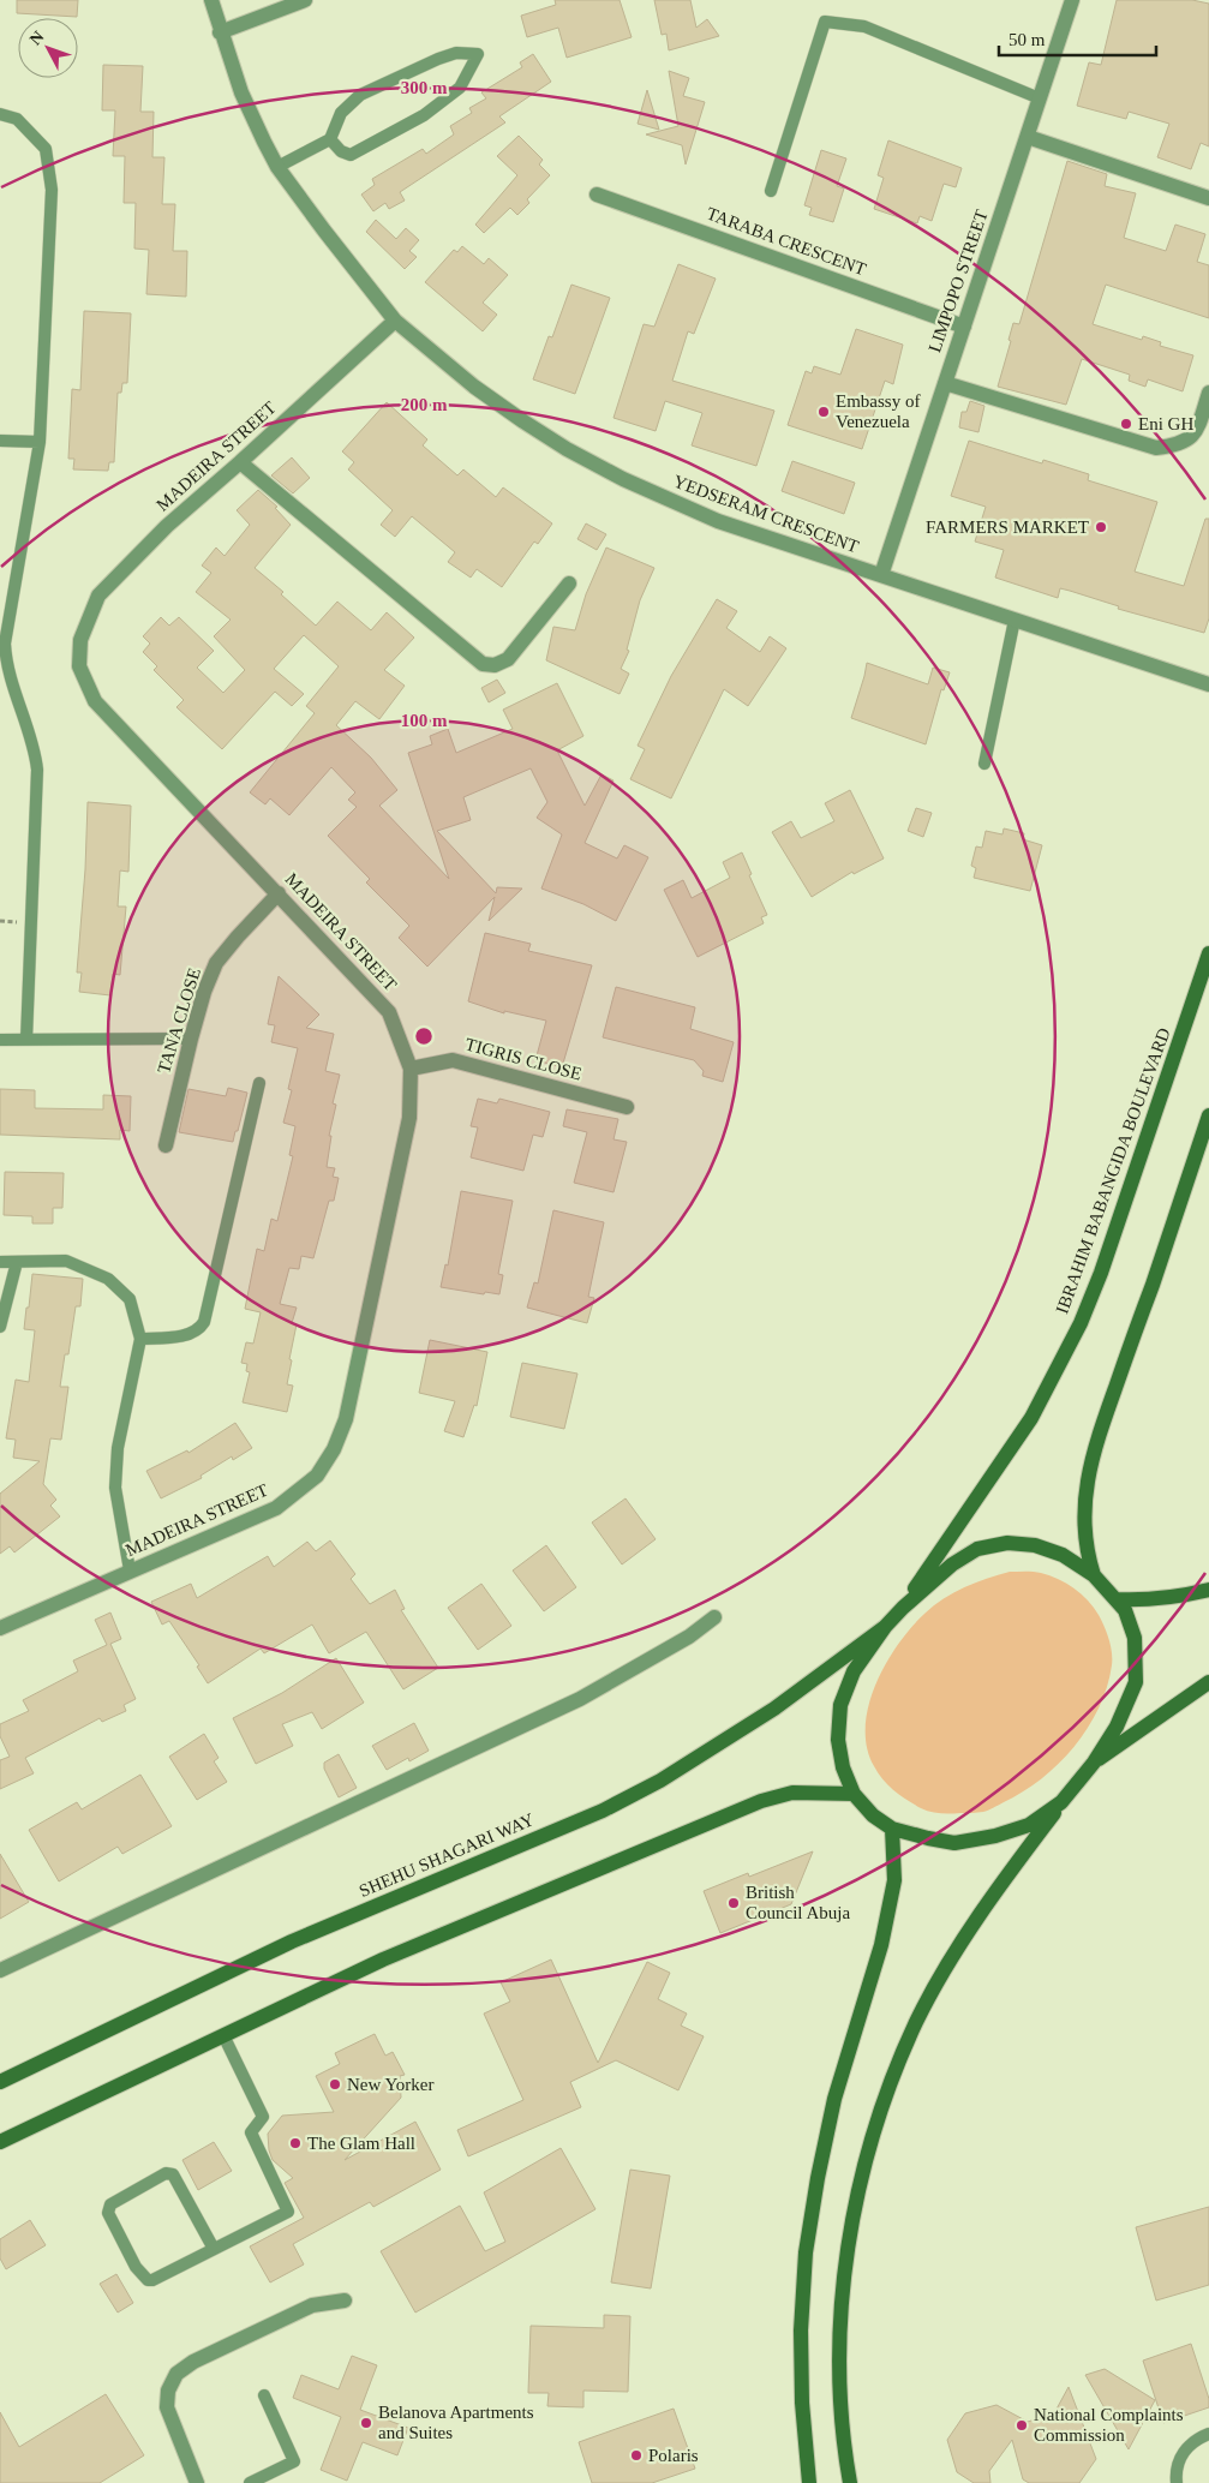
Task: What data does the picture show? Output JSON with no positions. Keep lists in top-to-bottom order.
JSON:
{
  "streets": {
    "main road": ["IBRAHIM BABANGIDA BOULEVARD", "SHEHU SHAGARI WAY"],
    "street": [
      "TARABA CRESCENT",
      "LIMPOPO STREET",
      "MADEIRA STREET",
      "YEDSERAM CRESCENT",
      "TANA CLOSE",
      "TIGRIS CLOSE"
    ]
  },
  "crossings": [
    ["TARABA CRESCENT", "LIMPOPO STREET"],
    ["LIMPOPO STREET", "YEDSERAM CRESCENT"],
    ["MADEIRA STREET", "YEDSERAM CRESCENT"],
    ["MADEIRA STREET", "TANA CLOSE"],
    ["MADEIRA STREET", "TIGRIS CLOSE"]
  ],
  "places": [
    "Embassy of Venezuela",
    "Eni GH",
    "FARMERS MARKET",
    "British Council Abuja",
    "New Yorker",
    "The Glam Hall",
    "Belanova Apartments and Suites",
    "National Complaints Commission",
    "Polaris"
  ],
  "scale_bar": "50 m",
  "north": "top left",
  "rings": ["300 m", "200 m", "100 m"]
}
